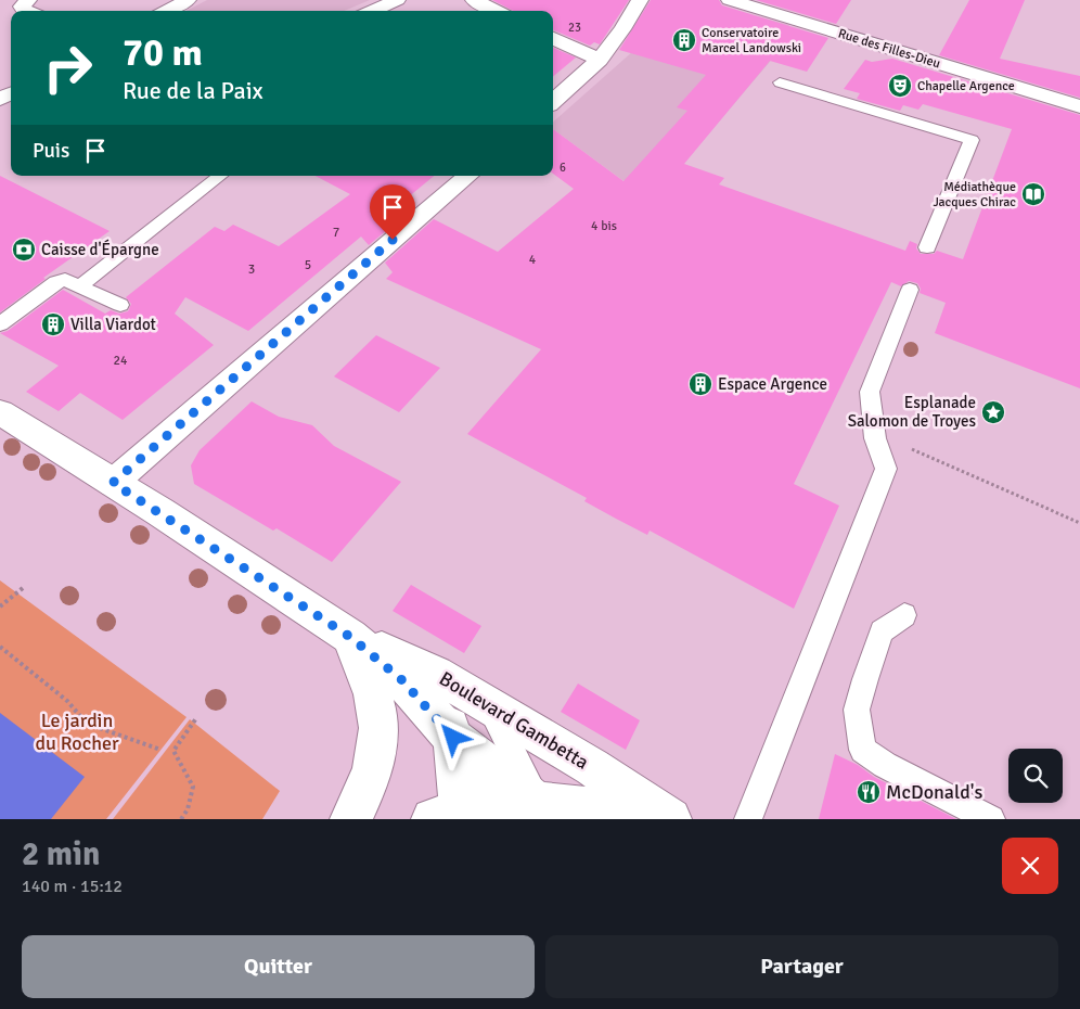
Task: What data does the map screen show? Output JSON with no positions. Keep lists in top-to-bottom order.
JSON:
{
  "streets": {
    "street": ["Rue des Filles-Dieu", "Boulevard Gambetta"]
  },
  "parks": ["Le jardin du Rocher"],
  "places": {
    "building": ["Conservatoire Marcel Landowski", "Villa Viardot", "Espace Argence"],
    "theatre": ["Chapelle Argence"],
    "library": ["Médiathèque Jacques Chirac"],
    "bank": ["Caisse d'Épargne"],
    "place": ["Esplanade Salomon de Troyes"],
    "restaurant": ["McDonald's"]
  },
  "house_numbers": [
    "23",
    "6",
    "4 bis",
    "7",
    "4",
    "5",
    "3",
    "24"
  ],
  "page": {
    "turn": ["70 m", "Rue de la Paix"],
    "then": "Puis",
    "heading": ["2 min", "140 m · 15:12"],
    "buttons": ["Quitter", "Partager"]
  }
}
